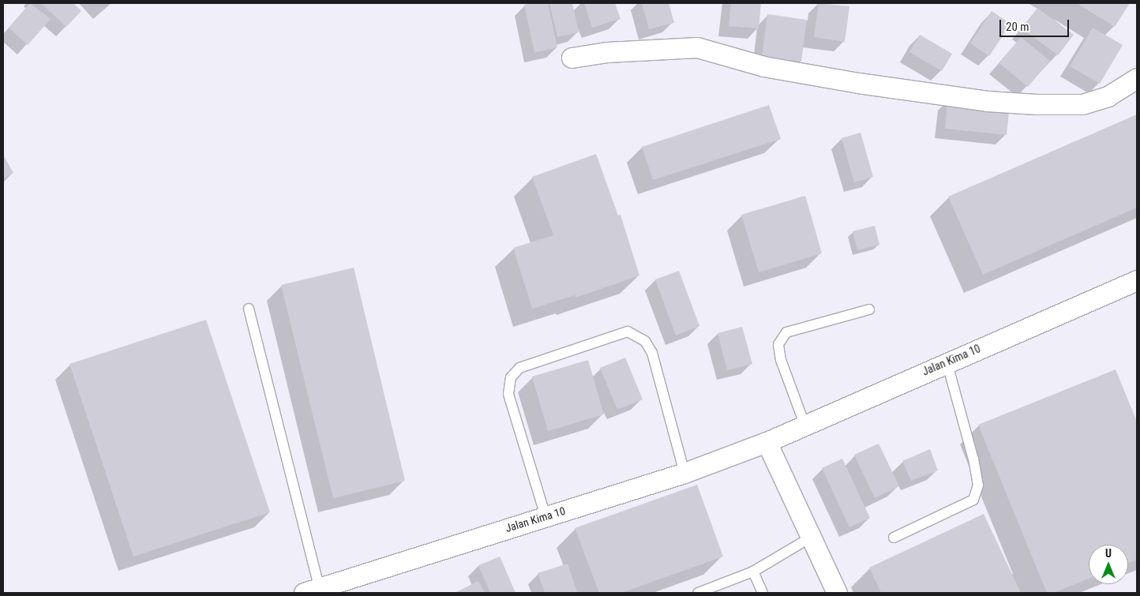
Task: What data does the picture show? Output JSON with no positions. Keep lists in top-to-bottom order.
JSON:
{
  "streets": {
    "street": ["Jalan Kima 10"]
  },
  "scale_bar": "20 m",
  "north": "top"
}
